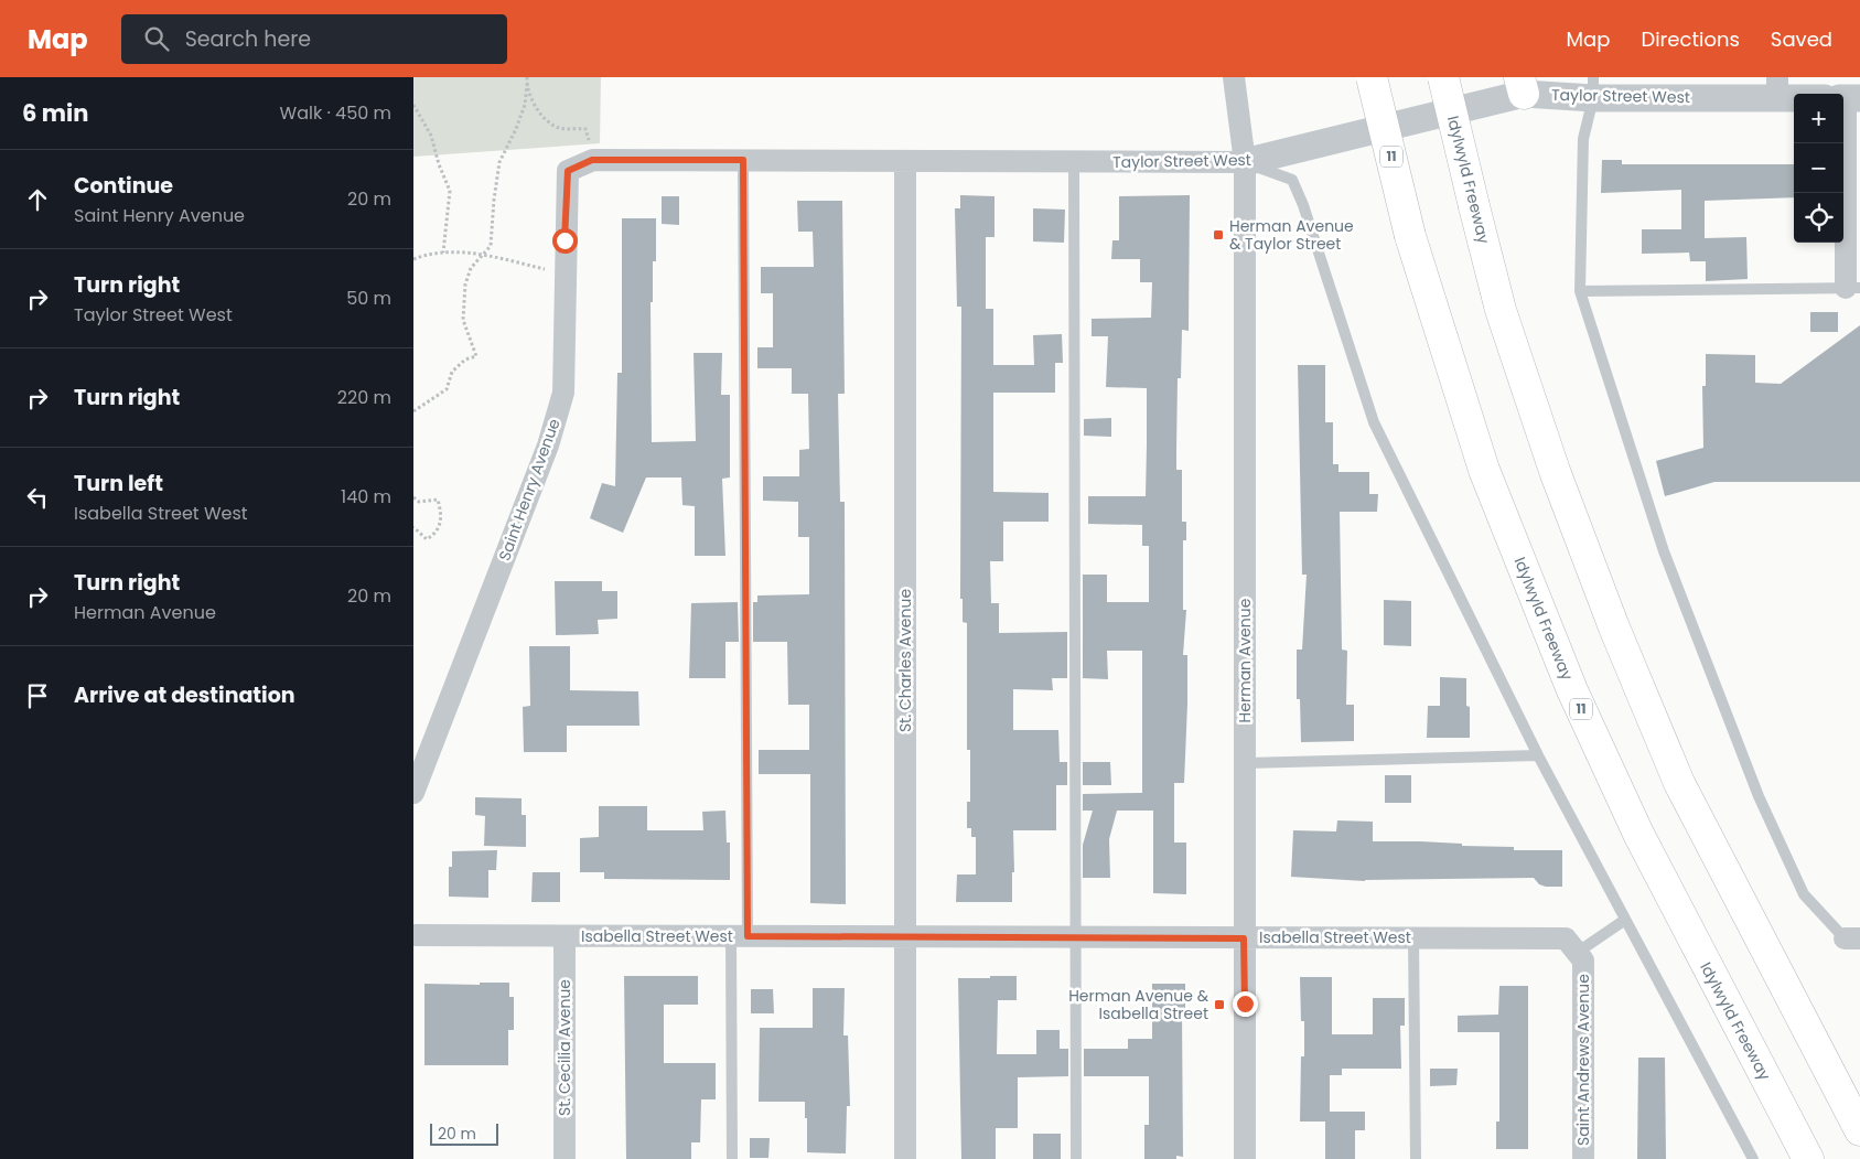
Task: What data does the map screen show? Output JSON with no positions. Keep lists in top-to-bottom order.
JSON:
{
  "streets": {
    "highway": ["11", "Idylwyld Freeway"],
    "street": [
      "Taylor Street West",
      "Saint Henry Avenue",
      "St. Charles Avenue",
      "Herman Avenue",
      "Isabella Street West",
      "St. Cecilia Avenue",
      "Saint Andrews Avenue"
    ]
  },
  "crossings": [
    ["Taylor Street West", "Saint Henry Avenue"],
    ["Taylor Street West", "St. Charles Avenue"],
    ["Taylor Street West", "Herman Avenue"],
    ["St. Charles Avenue", "Isabella Street West"],
    ["Herman Avenue", "Isabella Street West"],
    ["Isabella Street West", "St. Cecilia Avenue"],
    ["Isabella Street West", "Saint Andrews Avenue"]
  ],
  "places": {
    "transit": ["Herman Avenue & Taylor Street", "Herman Avenue & Isabella Street"]
  },
  "scale_bar": "20 m",
  "page": {
    "header": "Map",
    "search": "Search here",
    "nav": ["Map", "Directions", "Saved"],
    "heading": ["6 min", "Walk · 450 m"],
    "map_buttons": ["+", "−"],
    "list": [
      ["Continue", "Saint Henry Avenue", "20 m"],
      ["Turn right", "Taylor Street West", "50 m"],
      ["Turn right", "220 m"],
      ["Turn left", "Isabella Street West", "140 m"],
      ["Turn right", "Herman Avenue", "20 m"],
      "Arrive at destination"
    ],
    "scale": "20 m"
  }
}
